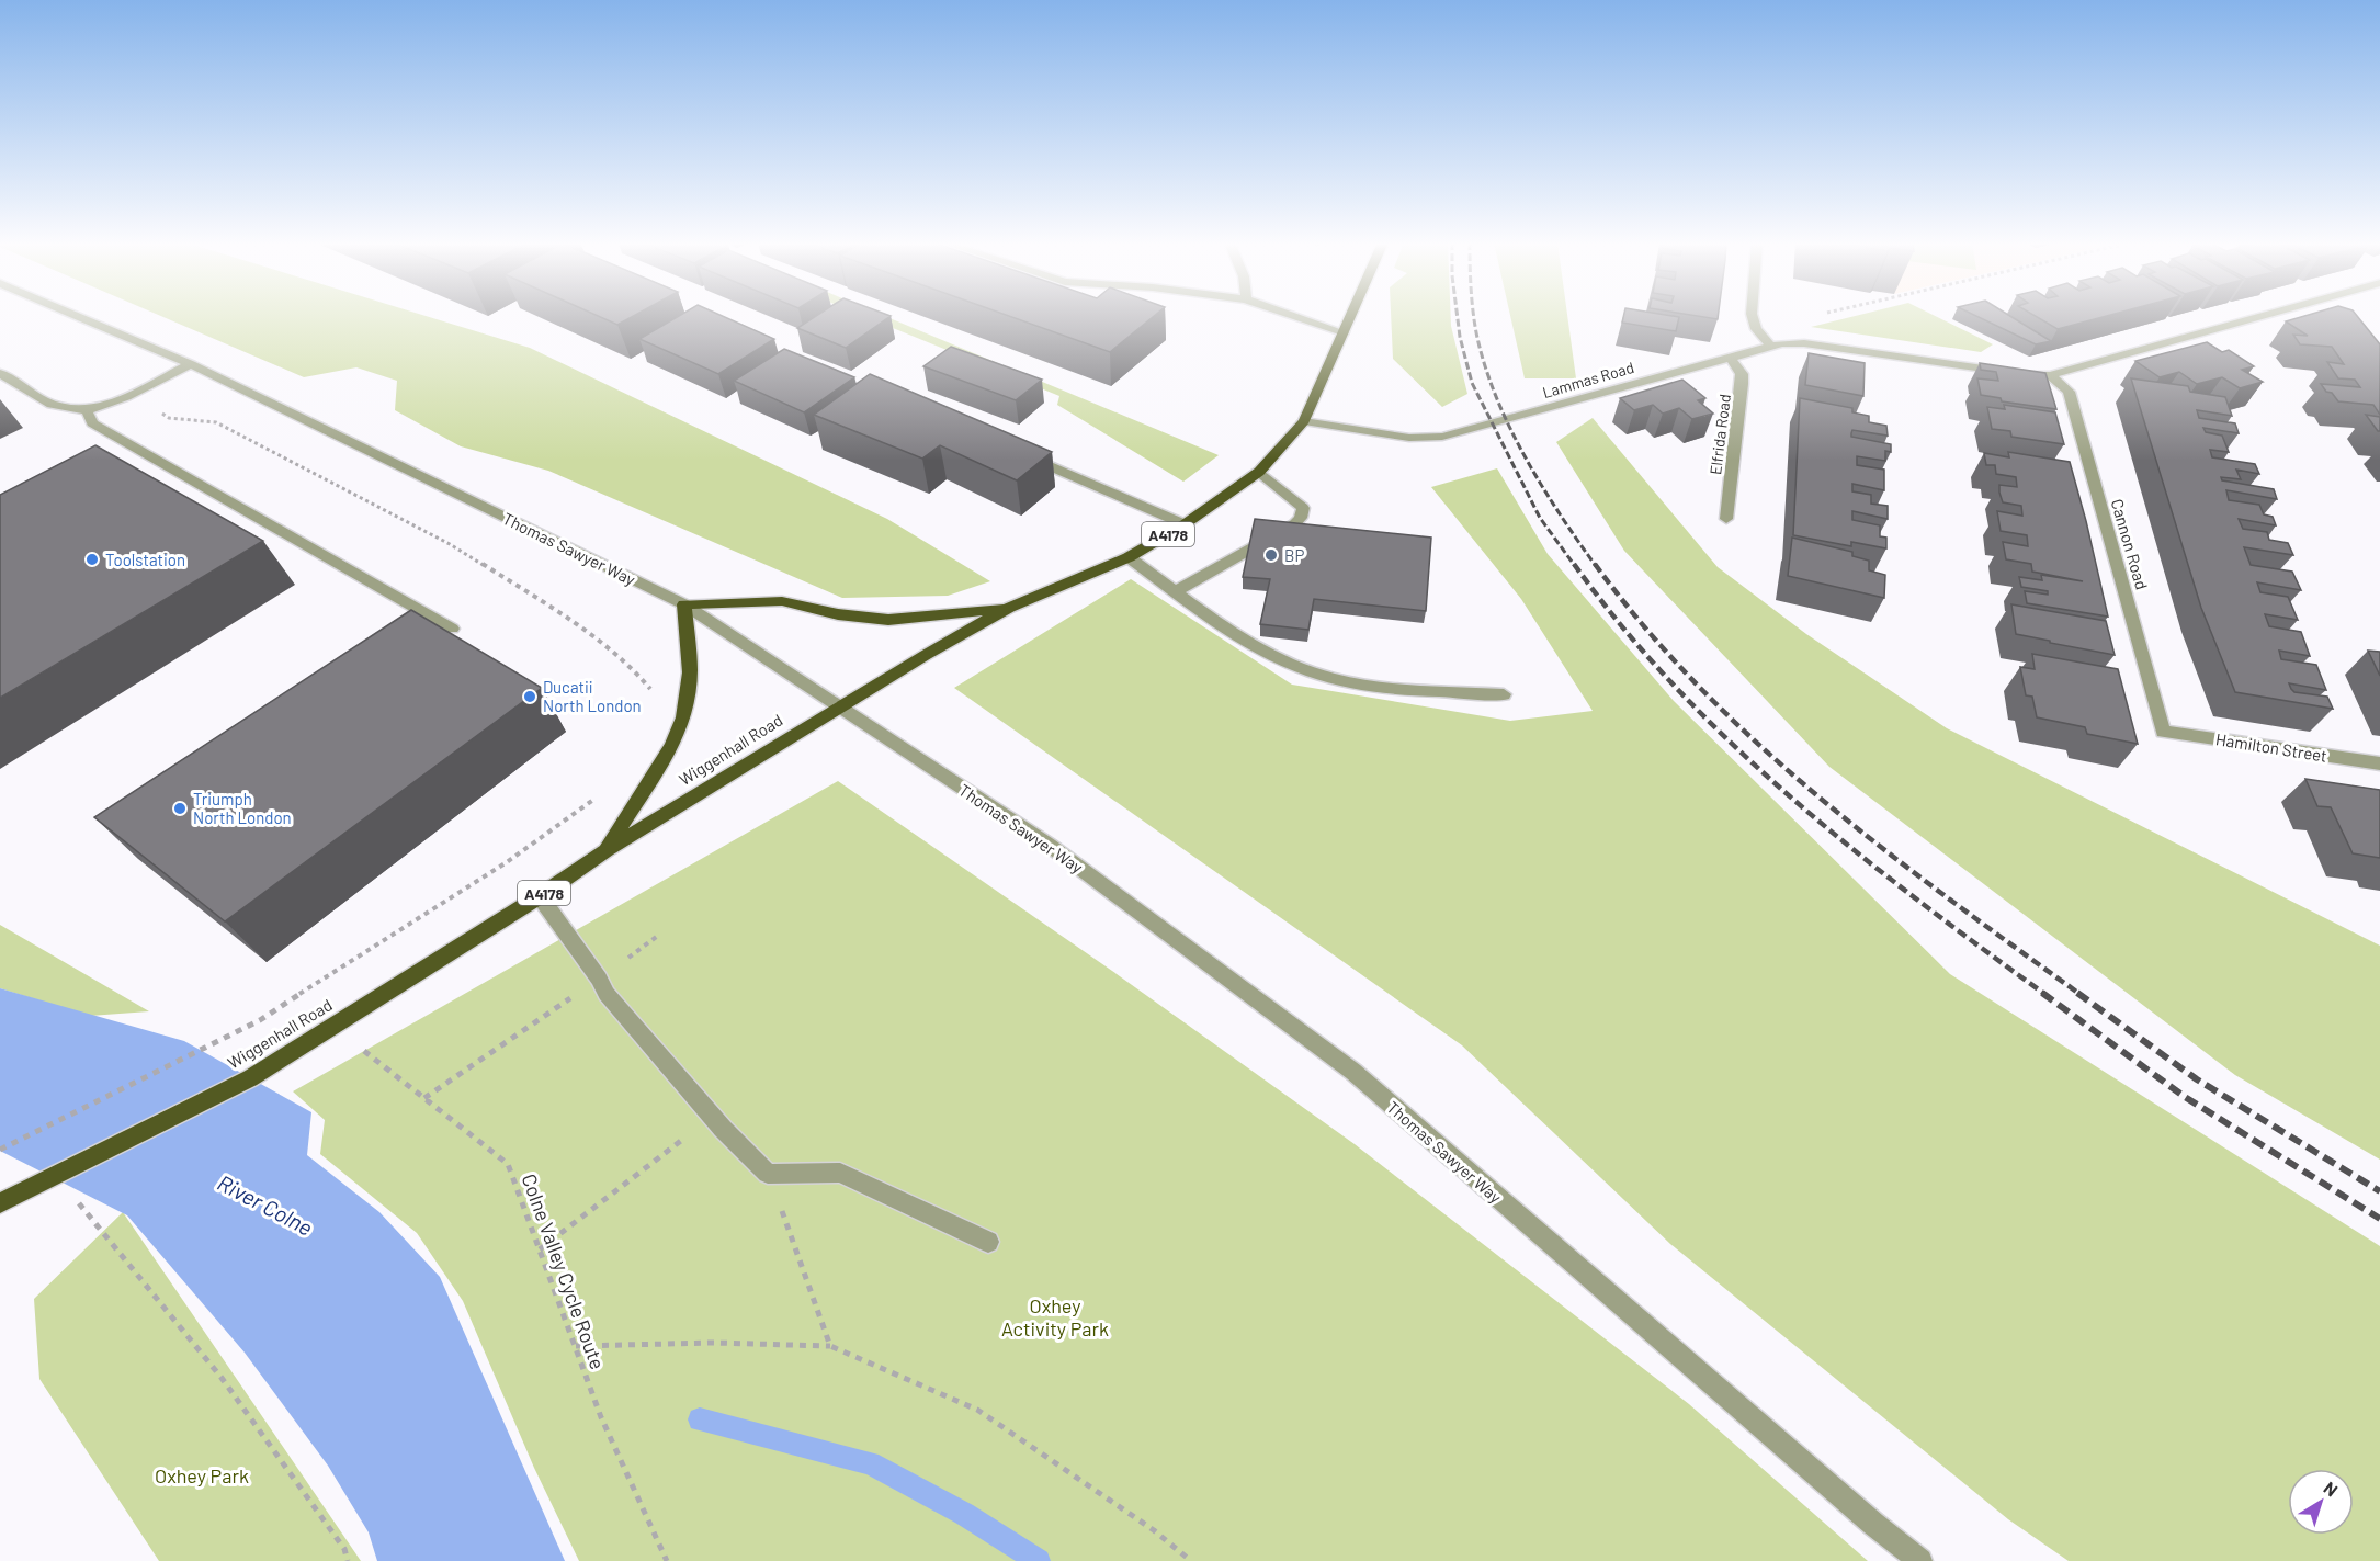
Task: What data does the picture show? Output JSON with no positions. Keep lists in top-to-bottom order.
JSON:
{
  "streets": {
    "main road": ["A4178", "Wiggenhall Road"],
    "street": [
      "Lammas Road",
      "Elfrida Road",
      "Cannon Road",
      "Thomas Sawyer Way",
      "Hamilton Street"
    ],
    "path": ["Colne Valley Cycle Route"]
  },
  "crossings": [
    ["Lammas Road", "Elfrida Road"],
    ["Lammas Road", "Cannon Road"],
    ["Lammas Road", "Wiggenhall Road"],
    ["Cannon Road", "Hamilton Street"],
    ["Thomas Sawyer Way", "Wiggenhall Road"]
  ],
  "water": ["River Colne"],
  "parks": ["Oxhey Activity Park", "Oxhey Park"],
  "places": [
    "BP",
    "Toolstation",
    "Ducatii North London",
    "Triumph North London"
  ],
  "north": "top right"
}
